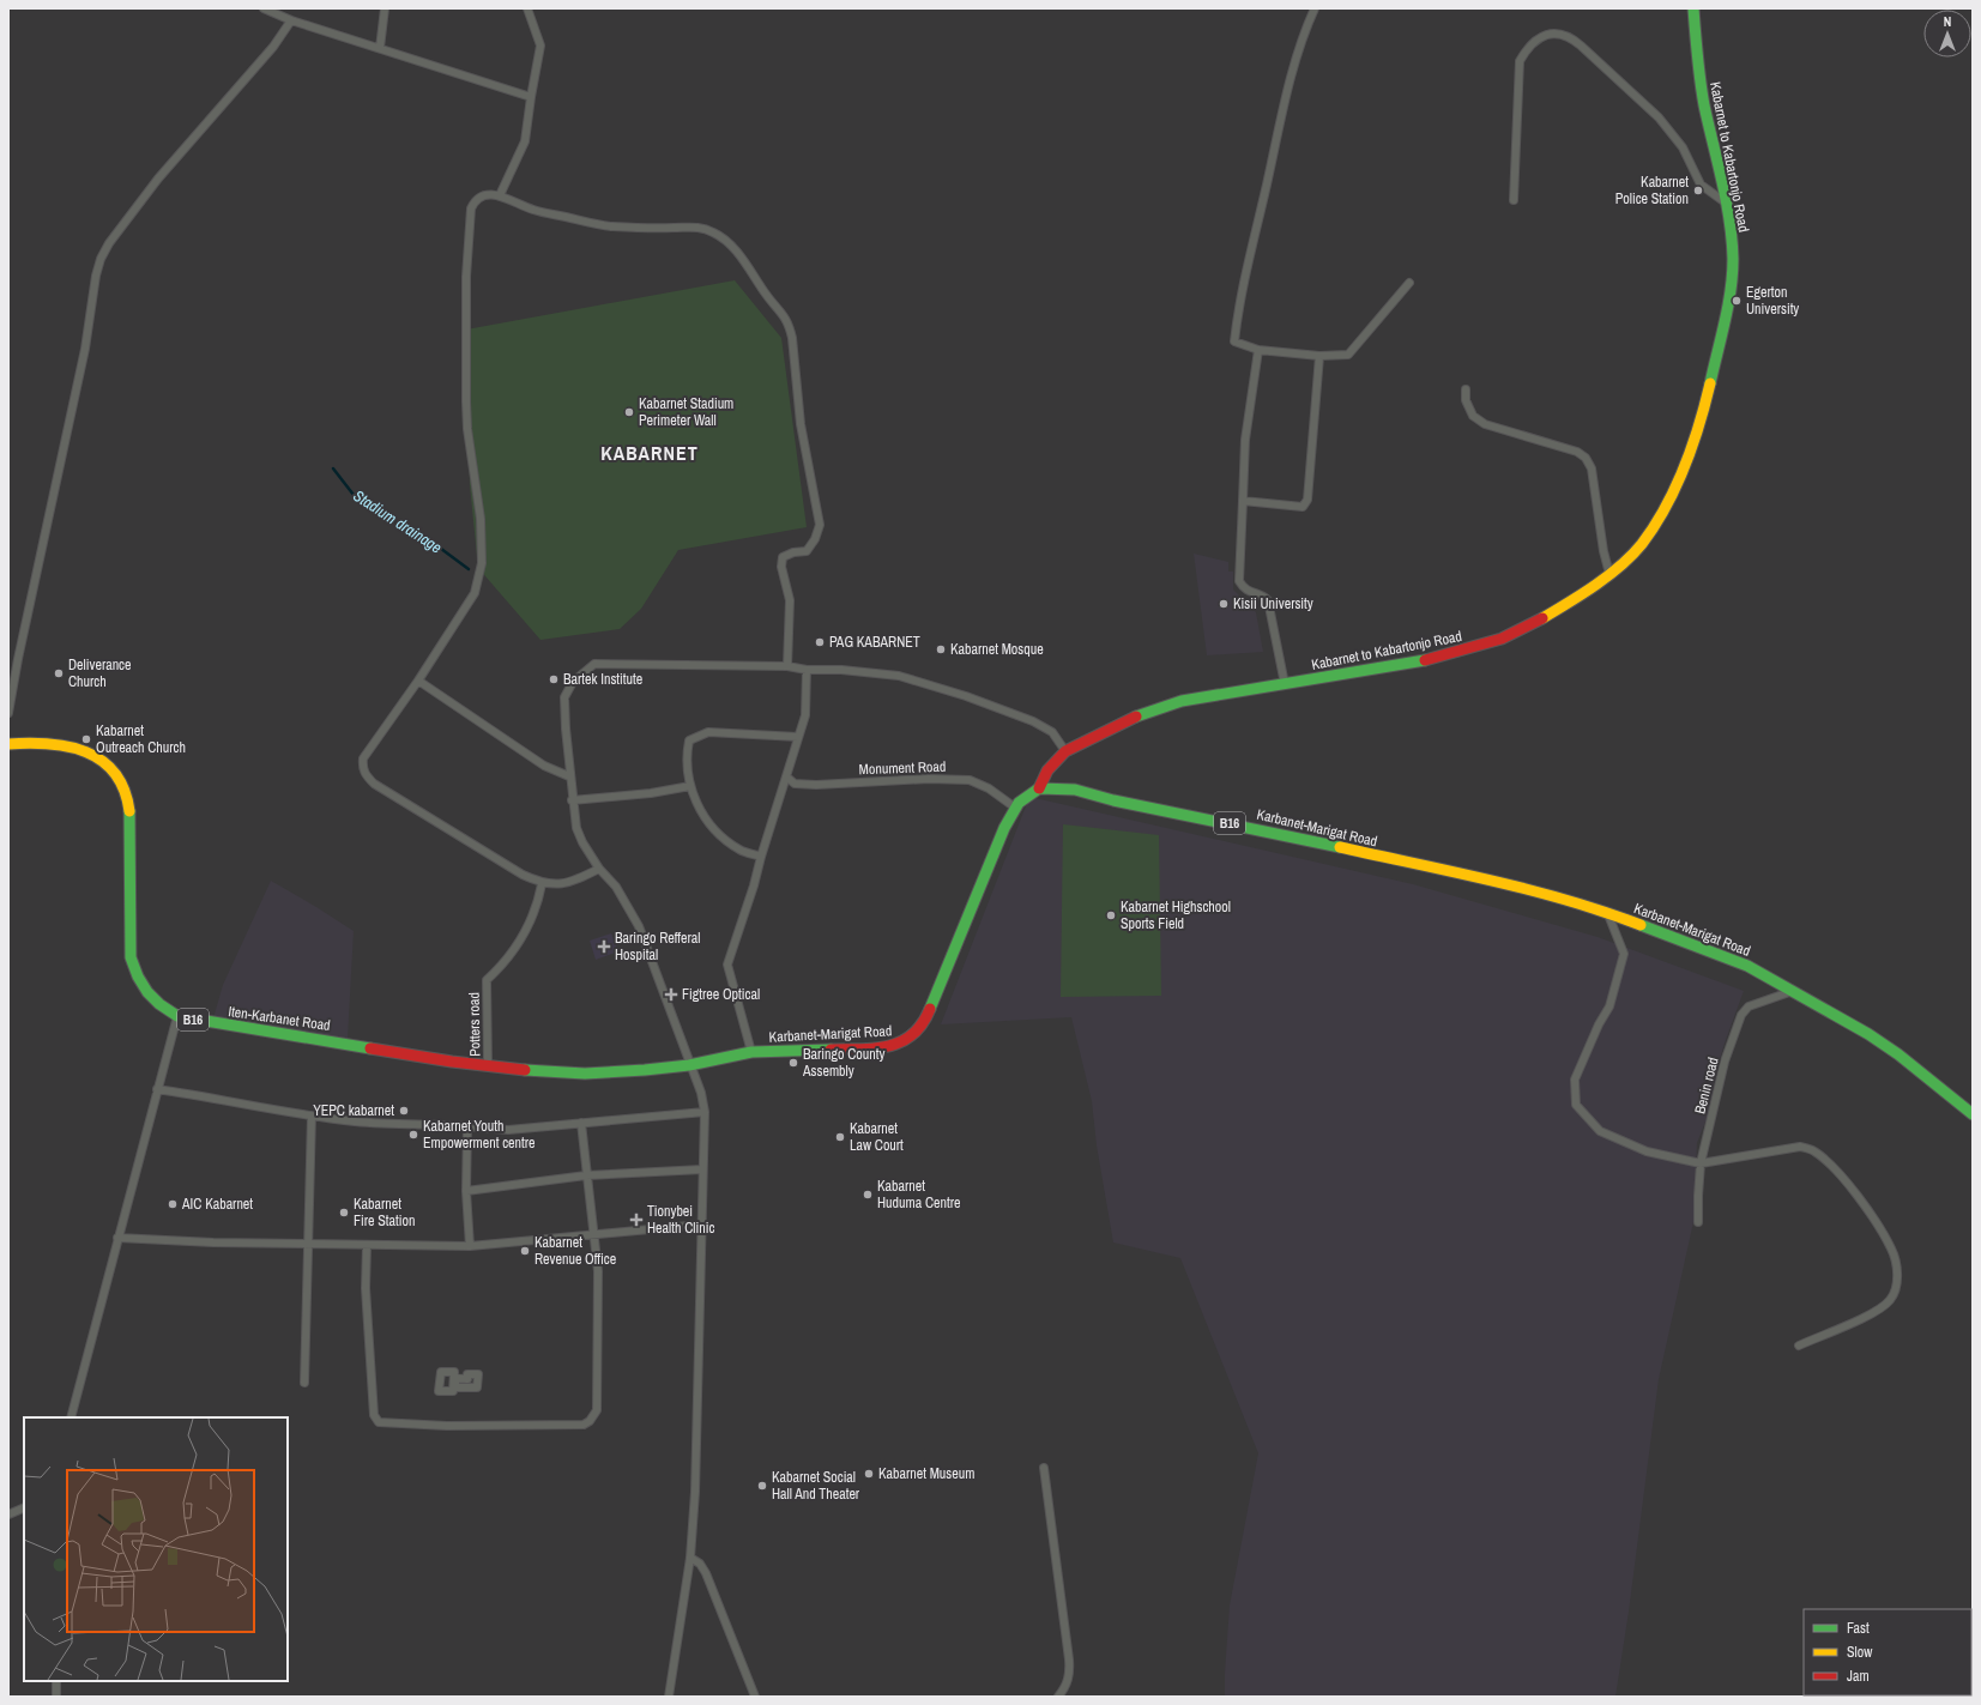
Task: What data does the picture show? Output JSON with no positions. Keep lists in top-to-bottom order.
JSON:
{
  "streets": {
    "main road": [
      "Kabarnet to Kabartonjo Road",
      "B16",
      "Karbanet-Marigat Road",
      "Iten-Karbanet Road"
    ],
    "street": ["Monument Road", "Potters road", "Benin road"]
  },
  "crossings": [
    ["Kabarnet to Kabartonjo Road", "Karbanet-Marigat Road"],
    ["Monument Road", "Karbanet-Marigat Road"],
    ["Karbanet-Marigat Road", "Iten-Karbanet Road"],
    ["Karbanet-Marigat Road", "Benin road"],
    ["Iten-Karbanet Road", "Potters road"]
  ],
  "districts": ["KABARNET"],
  "water": ["Stadium drainage"],
  "places": {
    "other": [
      "Kabarnet Police Station",
      "Egerton University",
      "Kabarnet Stadium Perimeter Wall",
      "Kisii University",
      "PAG KABARNET",
      "Kabarnet Mosque",
      "Deliverance Church",
      "Bartek Institute",
      "Kabarnet Outreach Church",
      "Kabarnet Highschool Sports Field",
      "Baringo County Assembly",
      "YEPC kabarnet",
      "Kabarnet Youth Empowerment centre",
      "Kabarnet Law Court",
      "Kabarnet Huduma Centre",
      "AIC Kabarnet",
      "Kabarnet Fire Station",
      "Kabarnet Revenue Office",
      "Kabarnet Museum",
      "Kabarnet Social Hall And Theater"
    ],
    "health": ["Baringo Refferal Hospital", "Figtree Optical", "Tionybei Health Clinic"]
  },
  "legend": ["Fast", "Slow", "Jam"],
  "north": "top"
}
